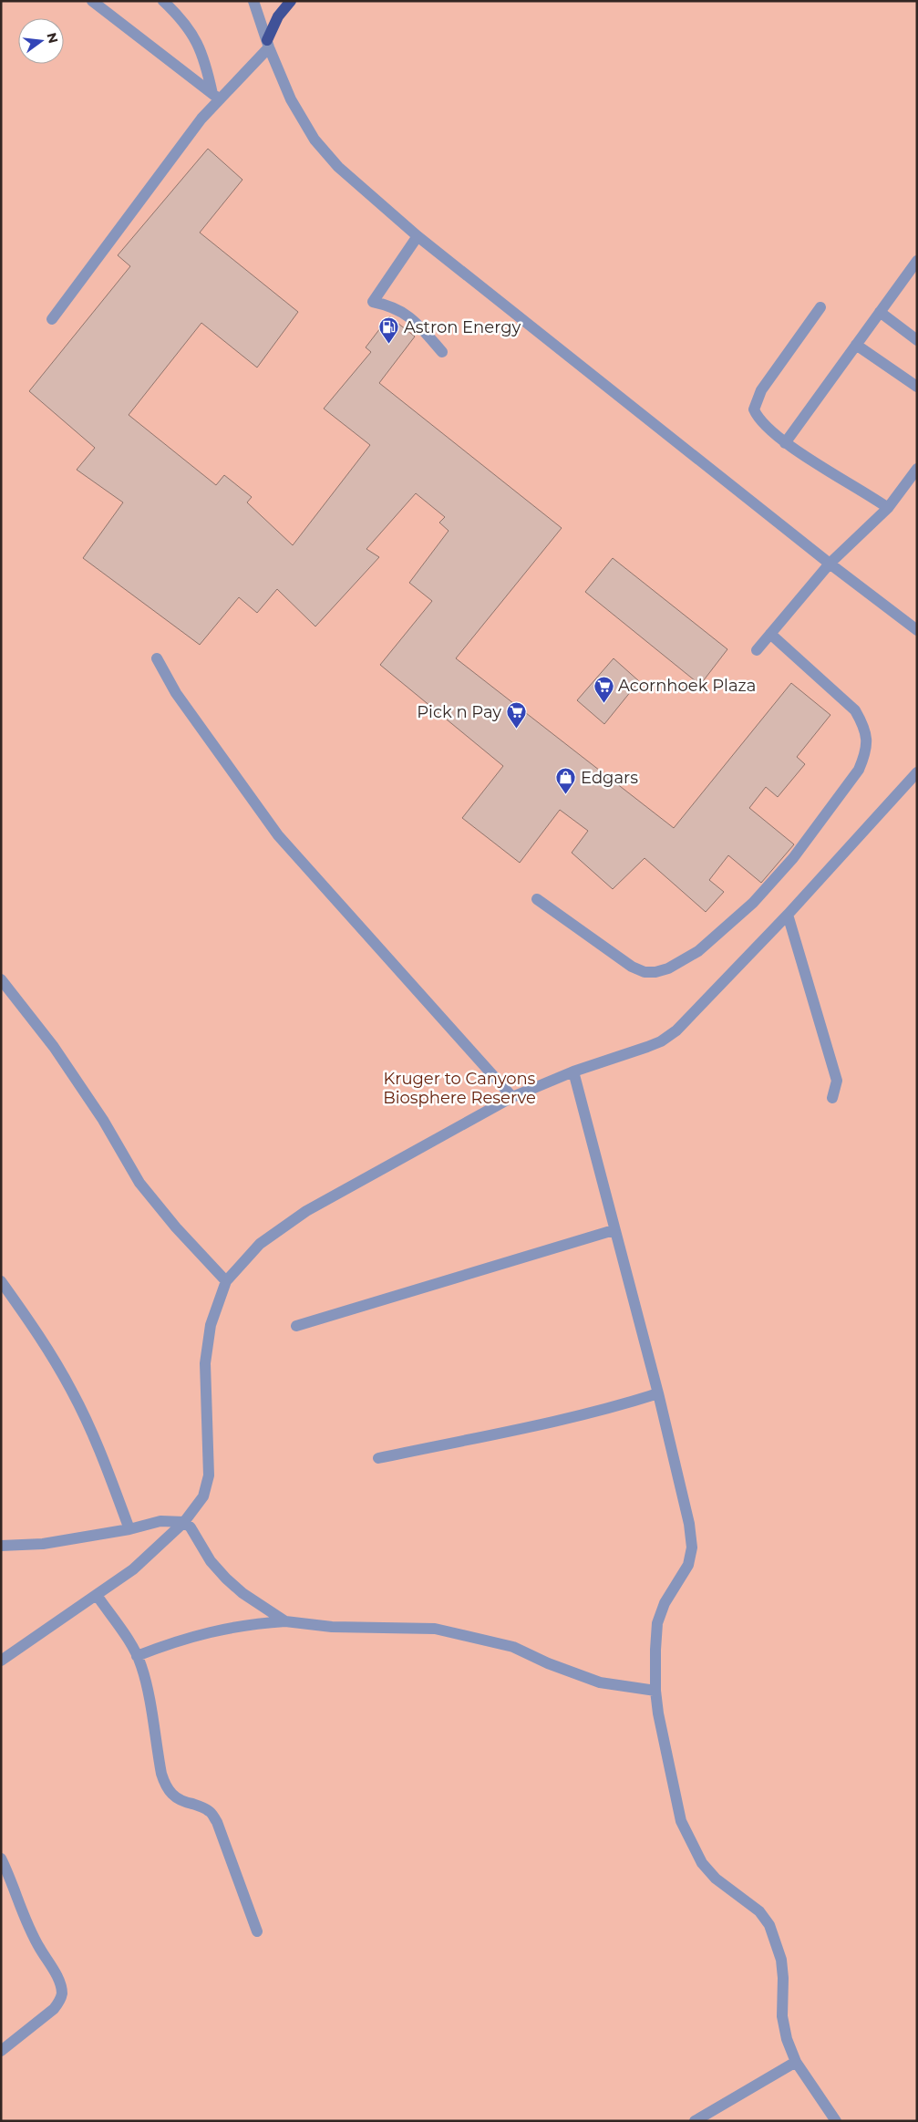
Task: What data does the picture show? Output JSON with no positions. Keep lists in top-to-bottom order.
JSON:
{
  "parks": ["Kruger to Canyons Biosphere Reserve"],
  "places": {
    "fuel station": ["Astron Energy"],
    "supermarket": ["Acornhoek Plaza", "Pick n Pay"],
    "shop": ["Edgars"]
  },
  "north": "right"
}
